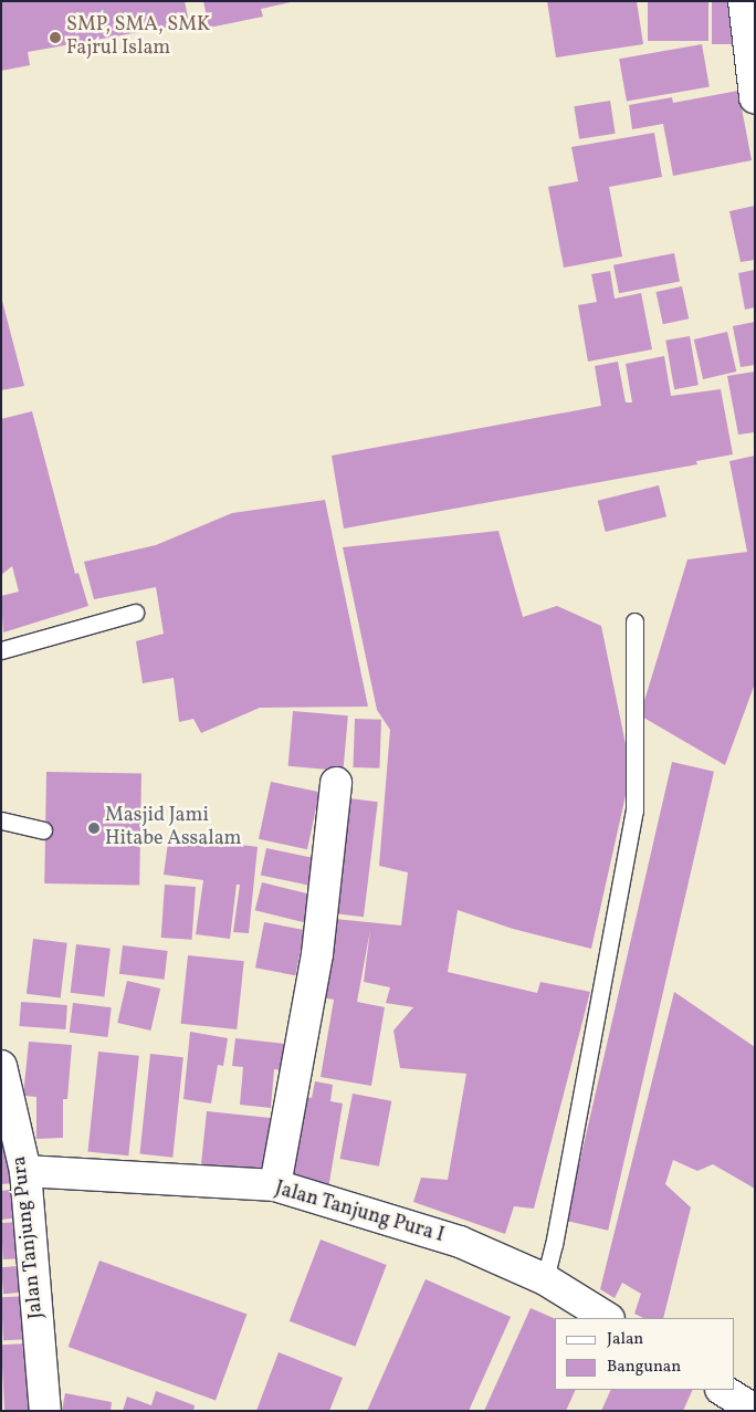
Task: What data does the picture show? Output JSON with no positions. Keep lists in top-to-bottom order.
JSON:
{
  "streets": {
    "street": ["Jalan Tanjung Pura I", "Jalan Tanjung Pura"]
  },
  "crossings": [
    ["Jalan Tanjung Pura I", "Jalan Tanjung Pura"]
  ],
  "places": ["SMP, SMA, SMK Fajrul Islam", "Masjid Jami Hitabe Assalam"],
  "legend": ["Jalan", "Bangunan"]
}
